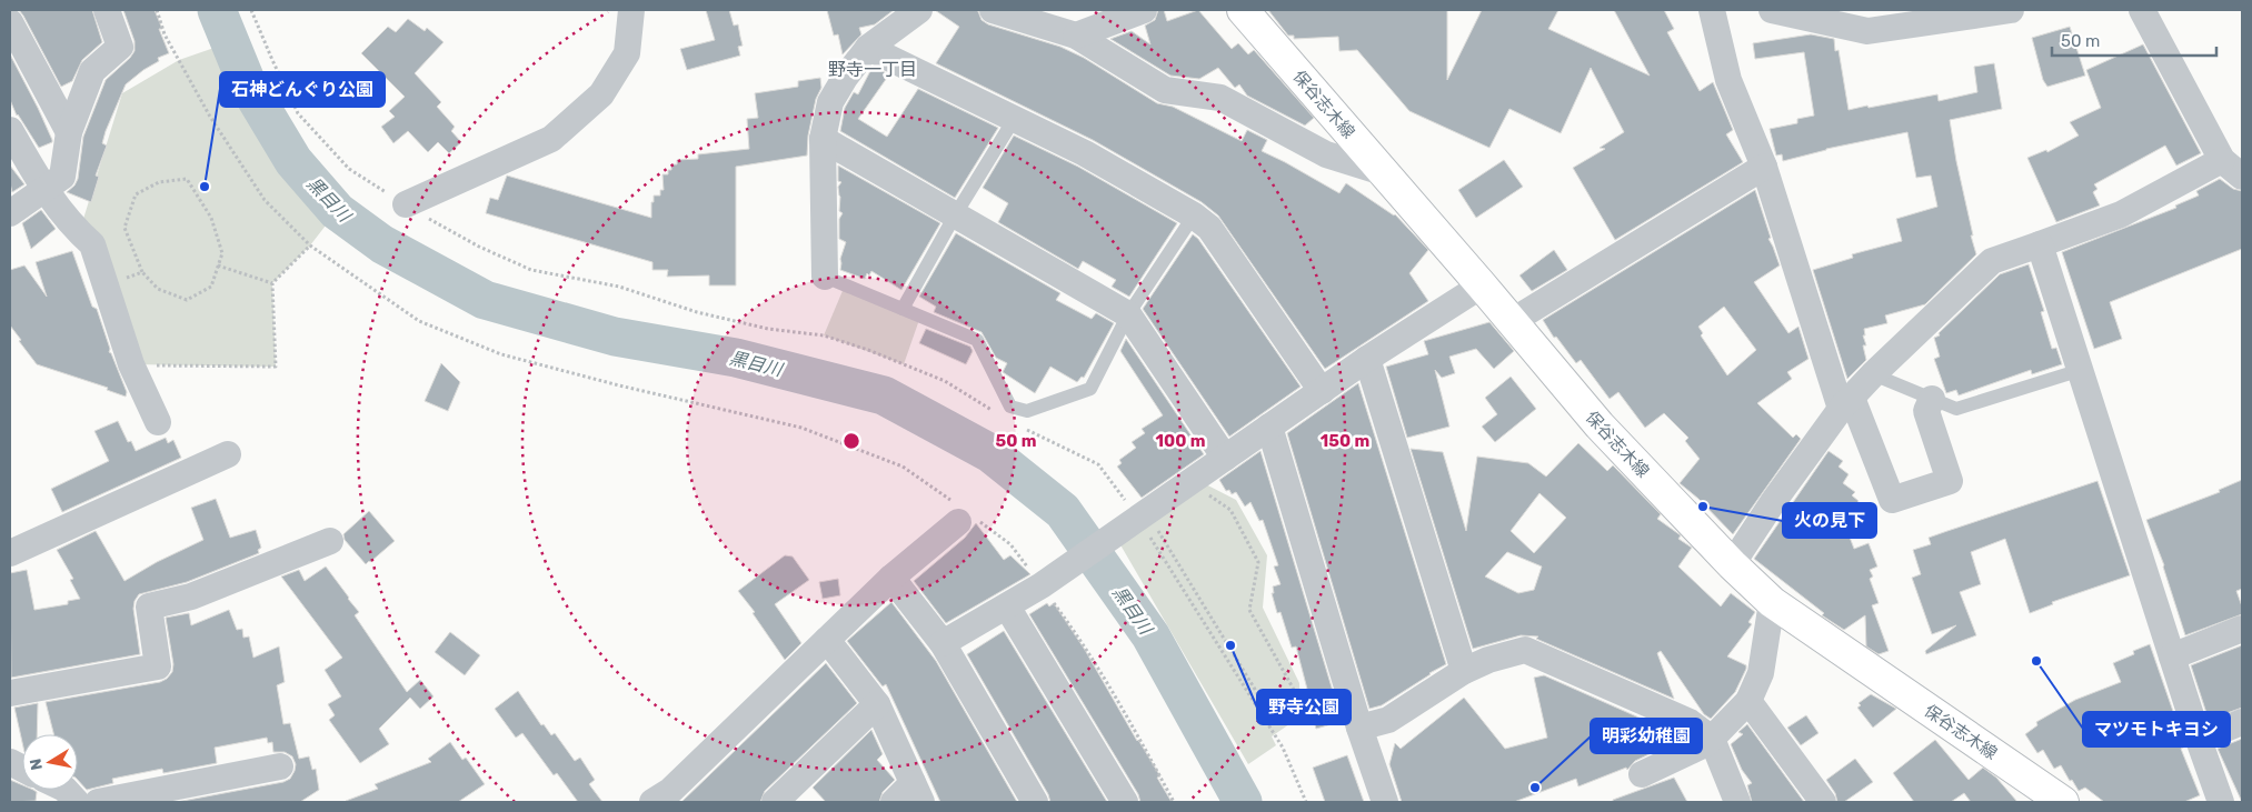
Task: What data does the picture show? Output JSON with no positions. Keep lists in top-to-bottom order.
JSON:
{
  "streets": {
    "main road": ["保谷志木線"]
  },
  "districts": ["野寺一丁目"],
  "water": ["黒目川"],
  "places": [
    "石神どんぐり公園",
    "火の見下",
    "野寺公園",
    "マツモトキヨシ",
    "明彩幼稚園"
  ],
  "scale_bar": "50 m",
  "north": "left",
  "rings": ["50 m", "100 m", "150 m"]
}
